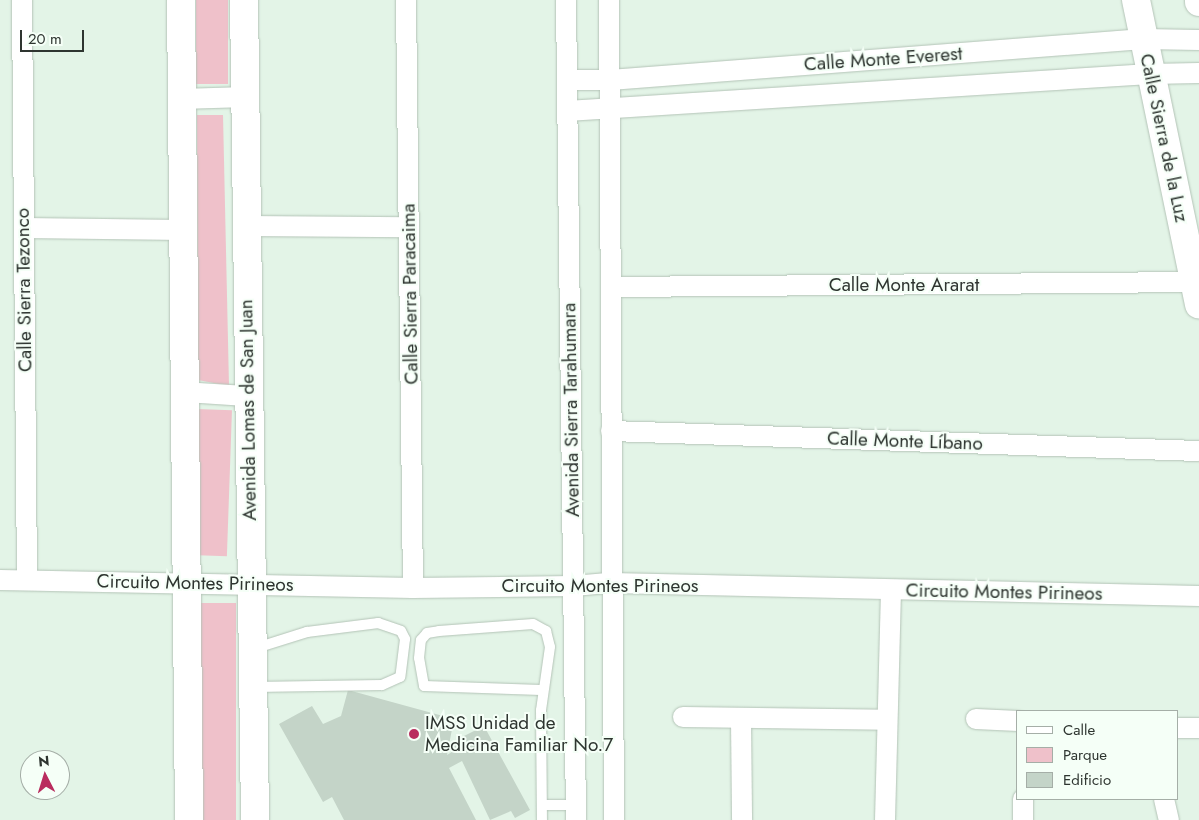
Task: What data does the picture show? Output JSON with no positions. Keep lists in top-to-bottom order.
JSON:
{
  "streets": {
    "street": [
      "Calle Monte Everest",
      "Calle Sierra de la Luz",
      "Calle Monte Ararat",
      "Calle Sierra Tezonco",
      "Calle Sierra Paracaima",
      "Avenida Lomas de San Juan",
      "Avenida Sierra Tarahumara",
      "Calle Monte Líbano",
      "Circuito Montes Pirineos"
    ]
  },
  "crossings": [
    ["Calle Monte Everest", "Calle Sierra de la Luz"],
    ["Calle Monte Everest", "Avenida Sierra Tarahumara"],
    ["Calle Sierra de la Luz", "Calle Monte Ararat"],
    ["Calle Monte Ararat", "Avenida Sierra Tarahumara"],
    ["Calle Sierra Tezonco", "Circuito Montes Pirineos"],
    ["Calle Sierra Paracaima", "Circuito Montes Pirineos"],
    ["Avenida Lomas de San Juan", "Circuito Montes Pirineos"],
    ["Avenida Sierra Tarahumara", "Calle Monte Líbano"],
    ["Avenida Sierra Tarahumara", "Circuito Montes Pirineos"]
  ],
  "places": ["IMSS Unidad de Medicina Familiar No.7"],
  "legend": ["Calle", "Parque", "Edificio"],
  "scale_bar": "20 m",
  "north": "top"
}
